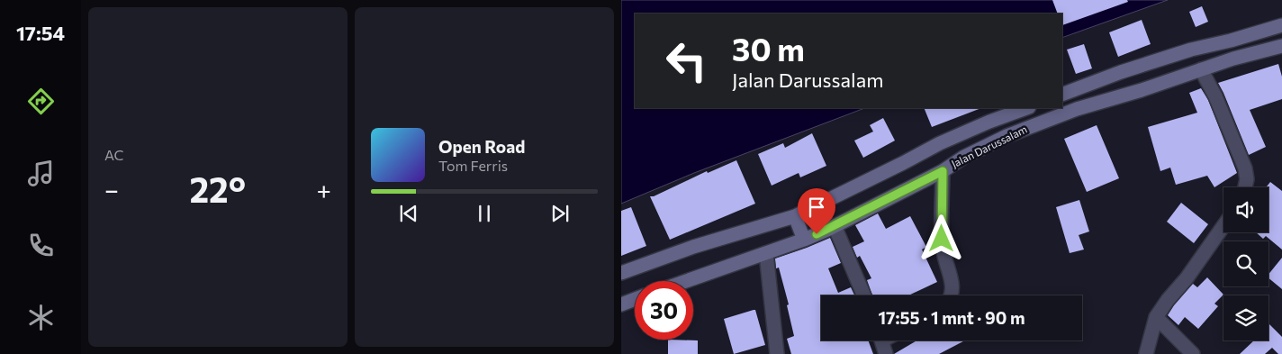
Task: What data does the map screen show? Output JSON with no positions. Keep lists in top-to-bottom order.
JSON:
{
  "streets": {
    "street": ["Jalan Darussalam"]
  },
  "page": {
    "tabs": "17:54",
    "tile": "AC",
    "turn": ["30 m", "Jalan Darussalam"],
    "song": ["Open Road", "Tom Ferris"],
    "heat": ["−", "22°", "+"],
    "limit": "30",
    "trip": "17:55 · 1 mnt · 90 m"
  }
}
